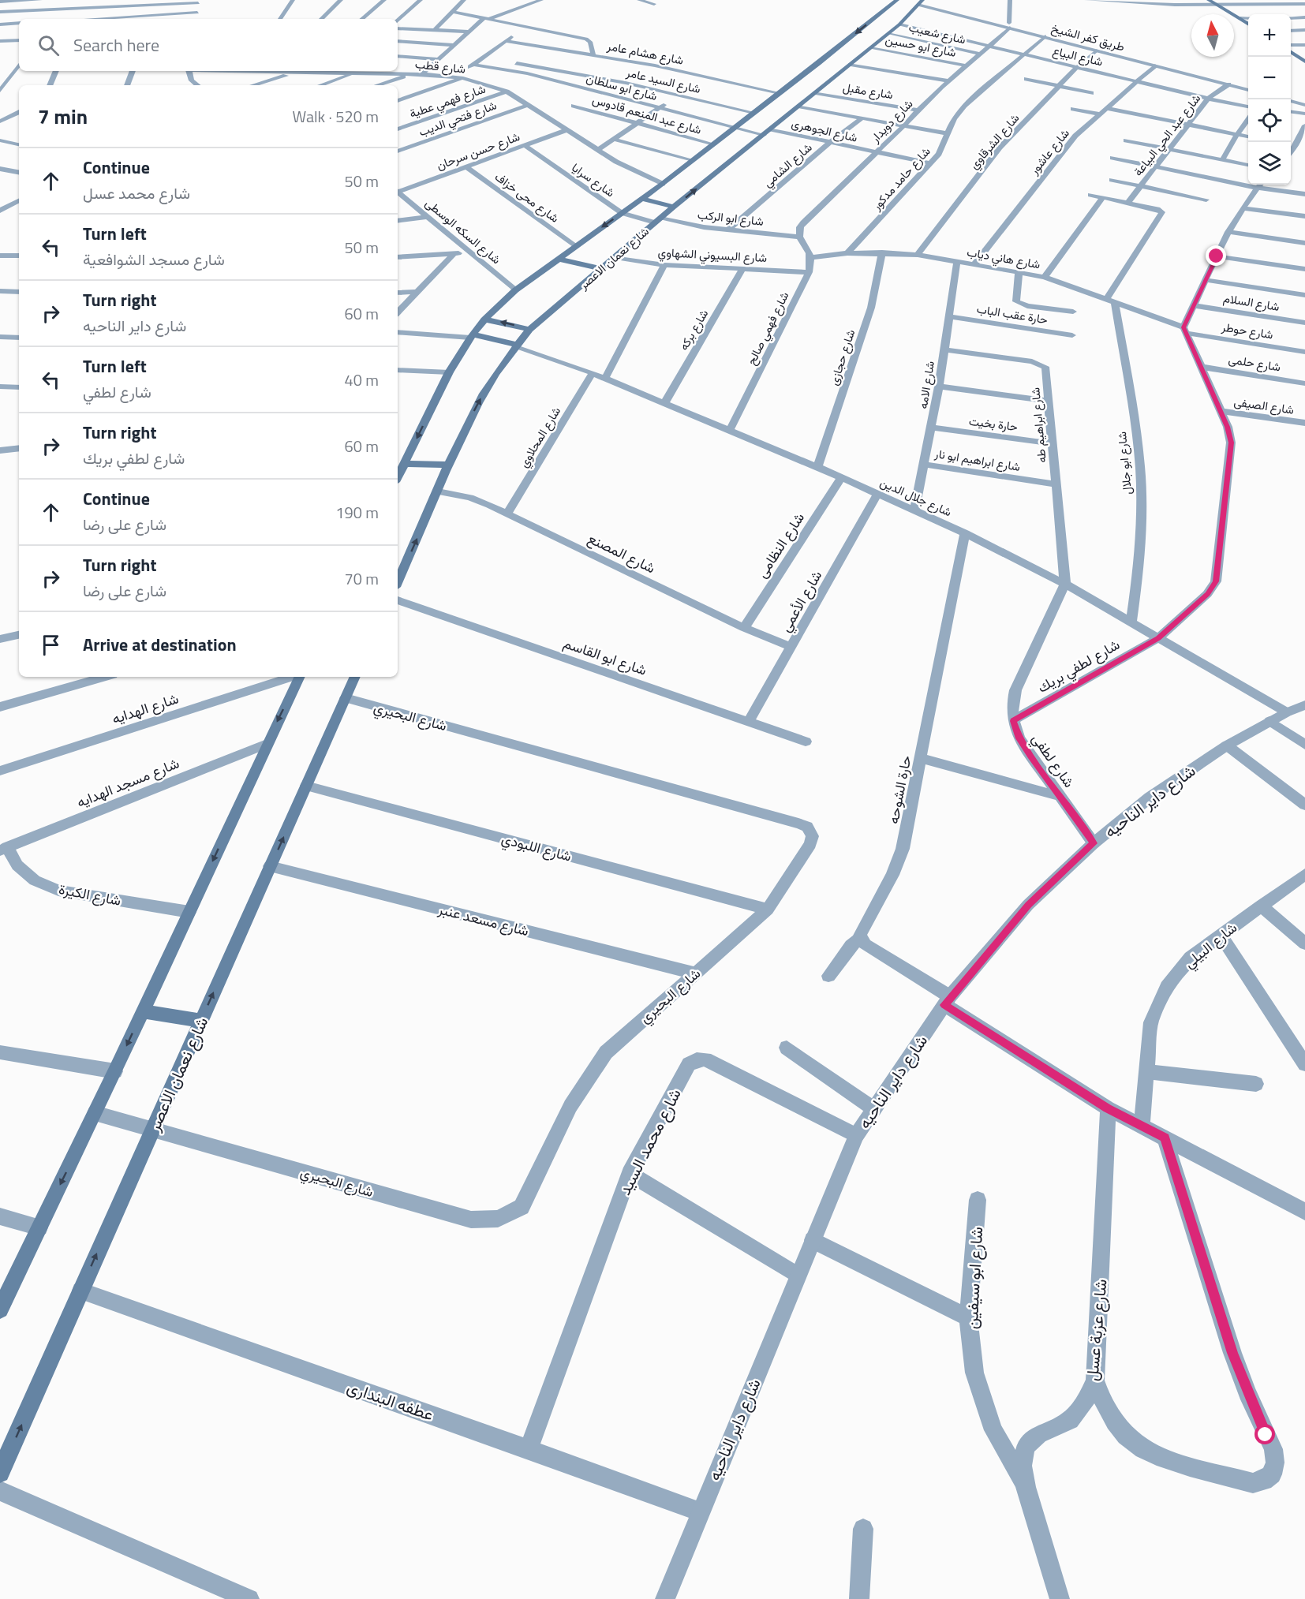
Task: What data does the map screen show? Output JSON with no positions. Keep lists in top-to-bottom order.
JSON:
{
  "streets": {
    "main road": ["شارع نعمان الاعصر"],
    "street": [
      "شارع شعيب",
      "طريق كفر الشيخ",
      "شارع ابو حسين",
      "شارع هشام عامر",
      "شارع البياع",
      "شارع قطب",
      "شارع السيد عامر",
      "شارع ابو سلطان",
      "شارع مقبل",
      "شارع فهمي عطية",
      "شارع عبد المنعم قادوس",
      "شارع فتحي الديب",
      "شارع دويدار",
      "شارع الجوهرى",
      "شارع عبد الحي البياعة",
      "شارع الشرقاوي",
      "شارع حسن سرحان",
      "شارع عاشور",
      "شارع الشامي",
      "شارع حامد مدكور",
      "شارع سرايا",
      "شارع محى خزاف",
      "شارع ابو الركب",
      "شارع السكه الوسطى",
      "شارع البسيوني الشهاوي",
      "شارع هاني دياب",
      "شارع السلام",
      "حارة عقب الباب",
      "شارع فهمي صالح",
      "شارع بركه",
      "شارع حوطر",
      "شارع حجازى",
      "شارع حلمى",
      "شارع الامه",
      "شارع الصيفى",
      "حارة بخيت",
      "شارع ابراهيم طه",
      "شارع المحلاوي",
      "شارع ابراهيم ابو نار",
      "شارع ابو جلال",
      "شارع جلال الدين",
      "شارع النظامى",
      "شارع المصنع",
      "شارع الأعمي",
      "شارع ابو القاسم",
      "شارع لطفي بريك",
      "شارع الهدايه",
      "شارع البحيري",
      "شارع لطفي",
      "شارع مسجد الهدايه",
      "حارة الشوحه",
      "شارع داير الناحيه",
      "شارع اللبودي",
      "شارع الكيرة",
      "شارع مسعد عنبر",
      "شارع البيلي",
      "شارع محمد السيد",
      "شارع ابو سيفين",
      "شارع عزبة عسل",
      "عطفه البندارى"
    ]
  },
  "crossings": [
    ["شارع شعيب", "شارع دويدار"],
    ["شارع شعيب", "شارع نعمان الاعصر"],
    ["طريق كفر الشيخ", "شارع دويدار"],
    ["طريق كفر الشيخ", "شارع عبد الحي البياعة"],
    ["طريق كفر الشيخ", "شارع الشرقاوي"],
    ["طريق كفر الشيخ", "شارع عاشور"],
    ["طريق كفر الشيخ", "شارع حامد مدكور"],
    ["طريق كفر الشيخ", "شارع نعمان الاعصر"],
    ["شارع ابو حسين", "شارع دويدار"],
    ["شارع ابو حسين", "شارع نعمان الاعصر"],
    ["شارع هشام عامر", "شارع نعمان الاعصر"],
    ["شارع البياع", "شارع دويدار"],
    ["شارع البياع", "شارع عبد الحي البياعة"],
    ["شارع البياع", "شارع الشرقاوي"],
    ["شارع البياع", "شارع عاشور"],
    ["شارع البياع", "شارع حامد مدكور"],
    ["شارع البياع", "شارع نعمان الاعصر"],
    ["شارع قطب", "شارع فهمي عطية"],
    ["شارع قطب", "شارع فتحي الديب"],
    ["شارع قطب", "شارع حسن سرحان"],
    ["شارع قطب", "شارع نعمان الاعصر"],
    ["شارع السيد عامر", "شارع نعمان الاعصر"],
    ["شارع ابو سلطان", "شارع نعمان الاعصر"],
    ["شارع مقبل", "شارع دويدار"],
    ["شارع مقبل", "شارع نعمان الاعصر"],
    ["شارع عبد المنعم قادوس", "شارع نعمان الاعصر"],
    ["شارع دويدار", "شارع الجوهرى"],
    ["شارع دويدار", "شارع ابو الركب"],
    ["شارع الجوهرى", "شارع الشامي"],
    ["شارع الجوهرى", "شارع حامد مدكور"],
    ["شارع الجوهرى", "شارع نعمان الاعصر"],
    ["شارع الشرقاوي", "شارع هاني دياب"],
    ["شارع حسن سرحان", "شارع سرايا"],
    ["شارع حسن سرحان", "شارع محى خزاف"],
    ["شارع عاشور", "شارع هاني دياب"],
    ["شارع الشامي", "شارع ابو الركب"],
    ["شارع حامد مدكور", "شارع هاني دياب"],
    ["شارع سرايا", "شارع ابو الركب"],
    ["شارع سرايا", "شارع نعمان الاعصر"],
    ["شارع محى خزاف", "شارع نعمان الاعصر"],
    ["شارع ابو الركب", "شارع نعمان الاعصر"],
    ["شارع السكه الوسطى", "شارع نعمان الاعصر"],
    ["شارع البسيوني الشهاوي", "شارع نعمان الاعصر"],
    ["شارع البسيوني الشهاوي", "شارع فهمي صالح"],
    ["شارع البسيوني الشهاوي", "شارع بركه"],
    ["شارع نعمان الاعصر", "شارع جلال الدين"],
    ["شارع نعمان الاعصر", "شارع المصنع"],
    ["شارع نعمان الاعصر", "شارع البحيري"],
    ["شارع نعمان الاعصر", "شارع اللبودي"],
    ["شارع نعمان الاعصر", "شارع مسعد عنبر"],
    ["شارع نعمان الاعصر", "عطفه البندارى"],
    ["شارع هاني دياب", "شارع فهمي صالح"],
    ["شارع هاني دياب", "شارع حوطر"],
    ["شارع هاني دياب", "شارع حجازى"],
    ["شارع هاني دياب", "شارع الامه"],
    ["شارع هاني دياب", "شارع ابو جلال"],
    ["شارع هاني دياب", "شارع لطفي بريك"],
    ["حارة عقب الباب", "شارع الامه"],
    ["شارع فهمي صالح", "شارع جلال الدين"],
    ["شارع بركه", "شارع جلال الدين"],
    ["شارع حوطر", "شارع لطفي بريك"],
    ["شارع حجازى", "شارع جلال الدين"],
    ["شارع حلمى", "شارع لطفي بريك"],
    ["شارع الامه", "حارة بخيت"],
    ["شارع الامه", "شارع ابراهيم طه"],
    ["شارع الامه", "شارع ابراهيم ابو نار"],
    ["شارع الامه", "شارع جلال الدين"],
    ["شارع الصيفى", "شارع لطفي بريك"],
    ["حارة بخيت", "شارع ابراهيم طه"],
    ["شارع ابراهيم طه", "شارع ابراهيم ابو نار"],
    ["شارع ابراهيم طه", "شارع جلال الدين"],
    ["شارع ابراهيم طه", "شارع لطفي"],
    ["شارع المحلاوي", "شارع جلال الدين"],
    ["شارع المحلاوي", "شارع المصنع"],
    ["شارع ابو جلال", "شارع جلال الدين"],
    ["شارع جلال الدين", "شارع النظامى"],
    ["شارع جلال الدين", "شارع الأعمي"],
    ["شارع جلال الدين", "شارع لطفي بريك"],
    ["شارع جلال الدين", "شارع لطفي"],
    ["شارع جلال الدين", "حارة الشوحه"],
    ["شارع جلال الدين", "شارع داير الناحيه"],
    ["شارع النظامى", "شارع المصنع"],
    ["شارع المصنع", "شارع الأعمي"],
    ["شارع الأعمي", "شارع ابو القاسم"],
    ["شارع لطفي بريك", "شارع لطفي"],
    ["شارع البحيري", "شارع اللبودي"],
    ["شارع البحيري", "شارع مسعد عنبر"],
    ["شارع لطفي", "شارع داير الناحيه"],
    ["شارع مسجد الهدايه", "شارع الكيرة"],
    ["شارع داير الناحيه", "شارع محمد السيد"],
    ["شارع داير الناحيه", "عطفه البندارى"],
    ["شارع محمد السيد", "عطفه البندارى"],
    ["شارع ابو سيفين", "شارع عزبة عسل"]
  ],
  "north": "top",
  "page": {
    "map_buttons": ["+", "−"],
    "search": "Search here",
    "heading": ["7 min", "Walk · 520 m"],
    "list": [
      ["Continue", "شارع محمد عسل", "50 m"],
      ["Turn left", "شارع مسجد الشوافعية", "50 m"],
      ["Turn right", "شارع داير الناحيه", "60 m"],
      ["Turn left", "شارع لطفي", "40 m"],
      ["Turn right", "شارع لطفي بريك", "60 m"],
      ["Continue", "شارع على رضا", "190 m"],
      ["Turn right", "شارع على رضا", "70 m"],
      "Arrive at destination"
    ]
  }
}
